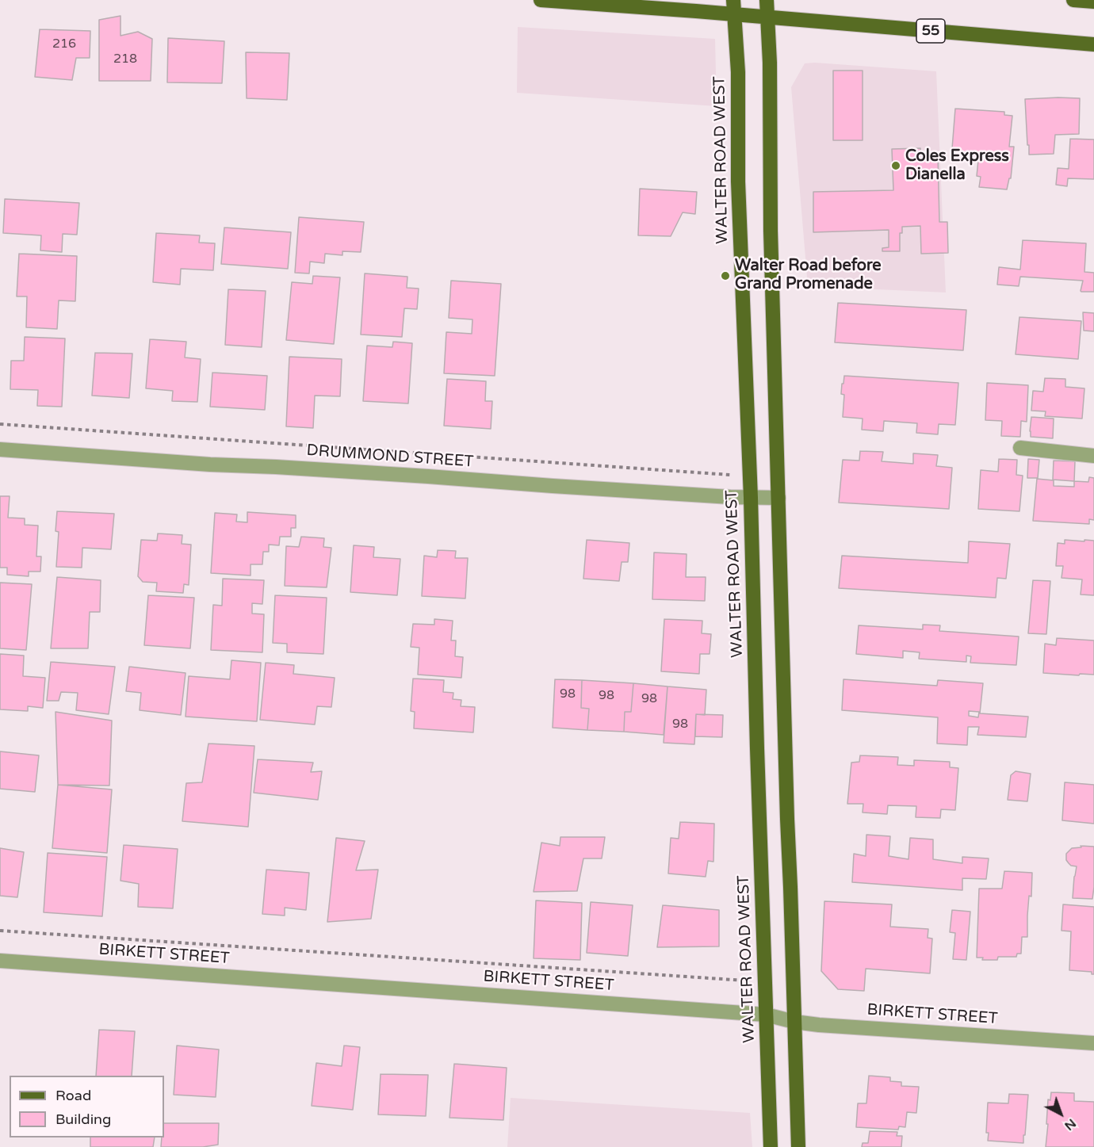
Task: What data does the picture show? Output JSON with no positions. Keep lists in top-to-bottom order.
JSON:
{
  "streets": {
    "main road": ["55", "WALTER ROAD WEST"],
    "street": ["DRUMMOND STREET", "BIRKETT STREET"]
  },
  "crossings": [
    ["55", "WALTER ROAD WEST"],
    ["WALTER ROAD WEST", "DRUMMOND STREET"],
    ["WALTER ROAD WEST", "BIRKETT STREET"]
  ],
  "places": ["Coles Express Dianella", "Walter Road before Grand Promenade"],
  "house_numbers": [
    "216",
    "218",
    "98",
    "98",
    "98",
    "98"
  ],
  "legend": ["Road", "Building"],
  "north": "bottom right"
}
